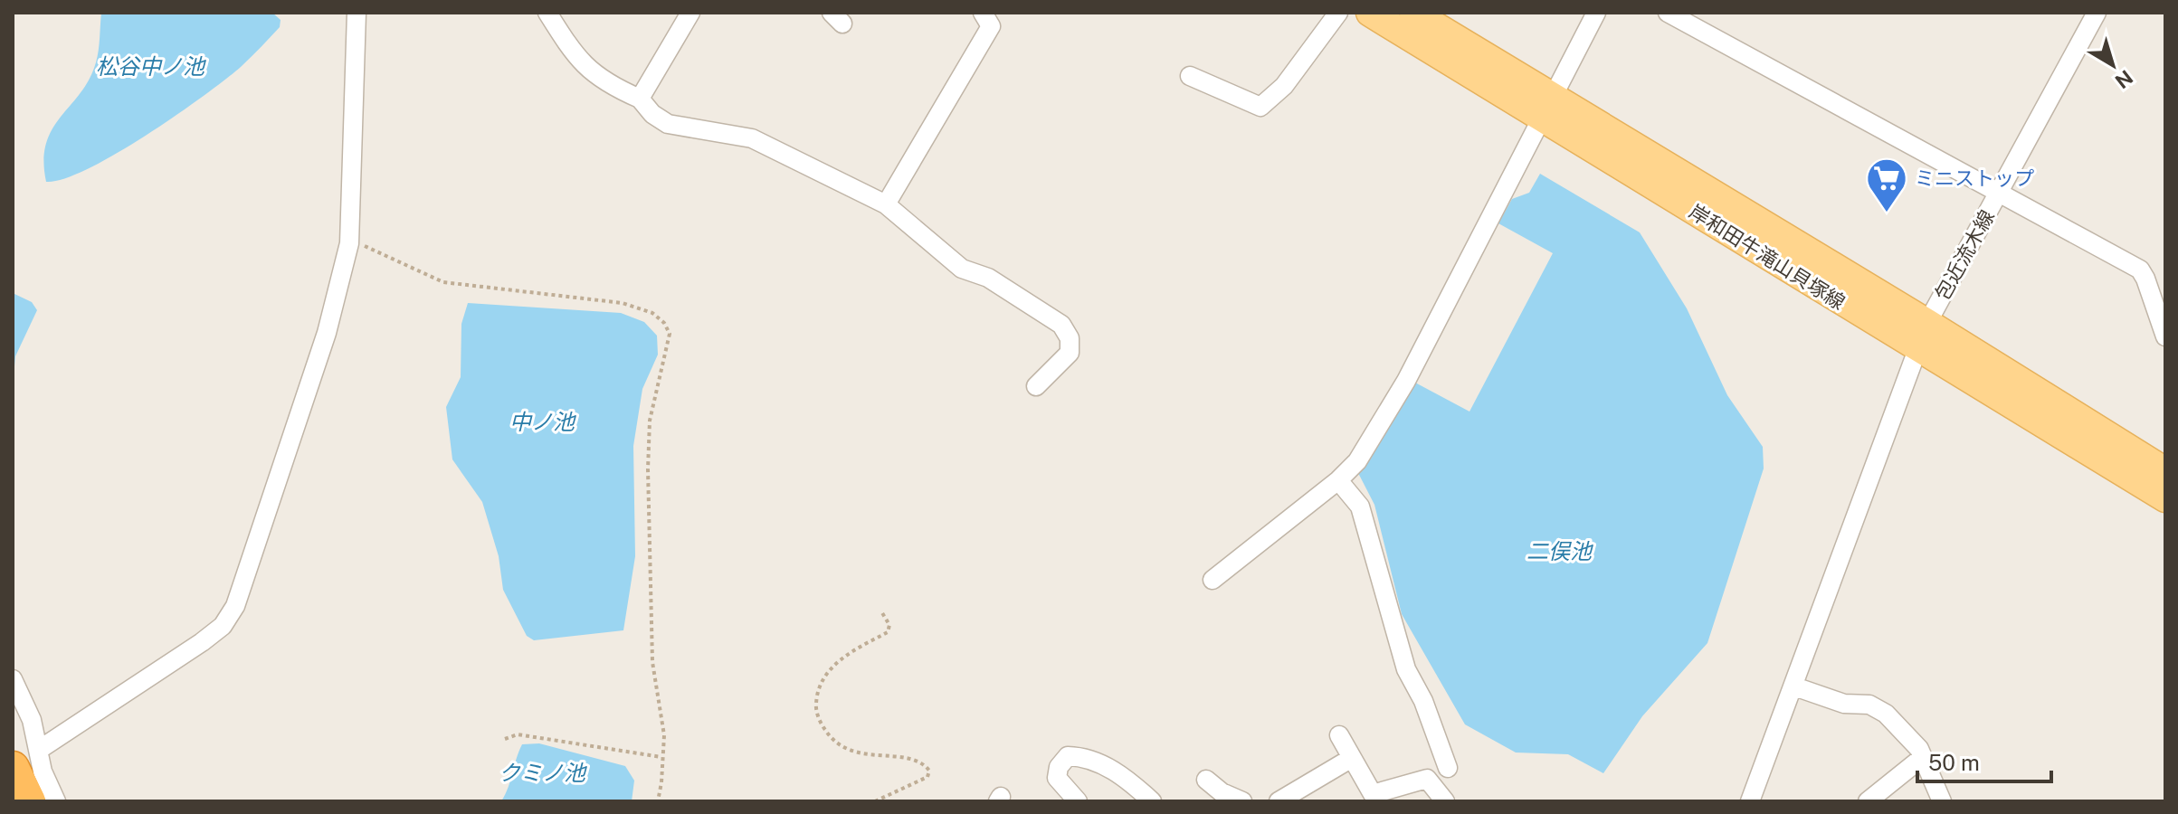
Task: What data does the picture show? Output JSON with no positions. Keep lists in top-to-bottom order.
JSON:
{
  "streets": {
    "main road": ["岸和田牛滝山貝塚線"],
    "street": ["包近流木線"]
  },
  "crossings": [
    ["包近流木線", "岸和田牛滝山貝塚線"]
  ],
  "water": [
    "松谷中ノ池",
    "中ノ池",
    "二俣池",
    "クミノ池"
  ],
  "places": {
    "supermarket": ["ミニストップ"]
  },
  "scale_bar": "50 m",
  "north": "bottom right"
}
